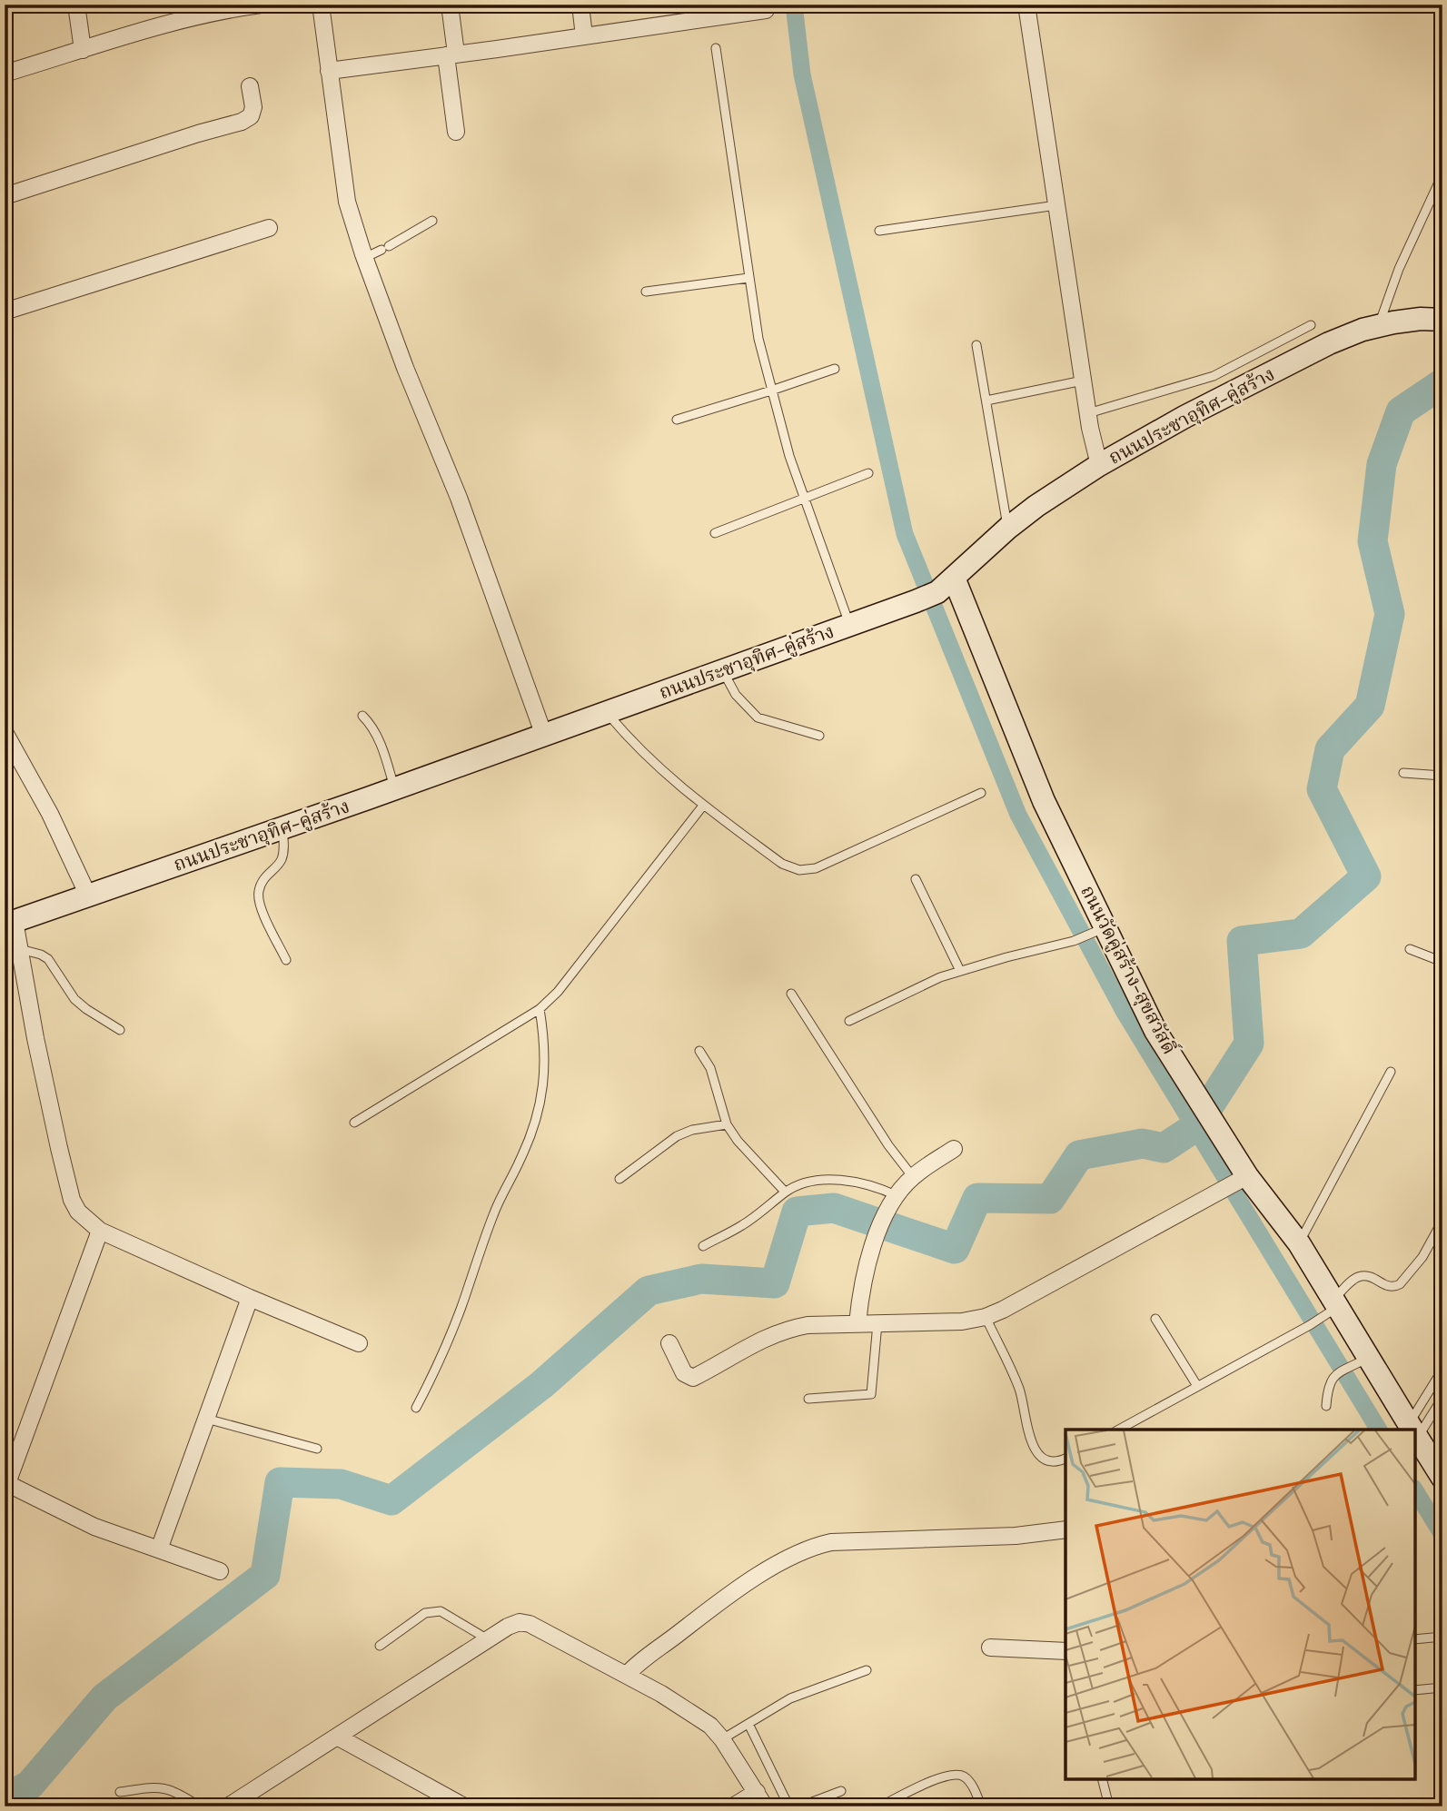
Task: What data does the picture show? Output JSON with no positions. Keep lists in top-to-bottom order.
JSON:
{
  "streets": {
    "main road": ["ถนนประชาอุทิศ-คู่สร้าง", "ถนนวัดคู่สร้าง-สุขสวัสดิ์"]
  },
  "crossings": [
    ["ถนนประชาอุทิศ-คู่สร้าง", "ถนนวัดคู่สร้าง-สุขสวัสดิ์"]
  ]
}
